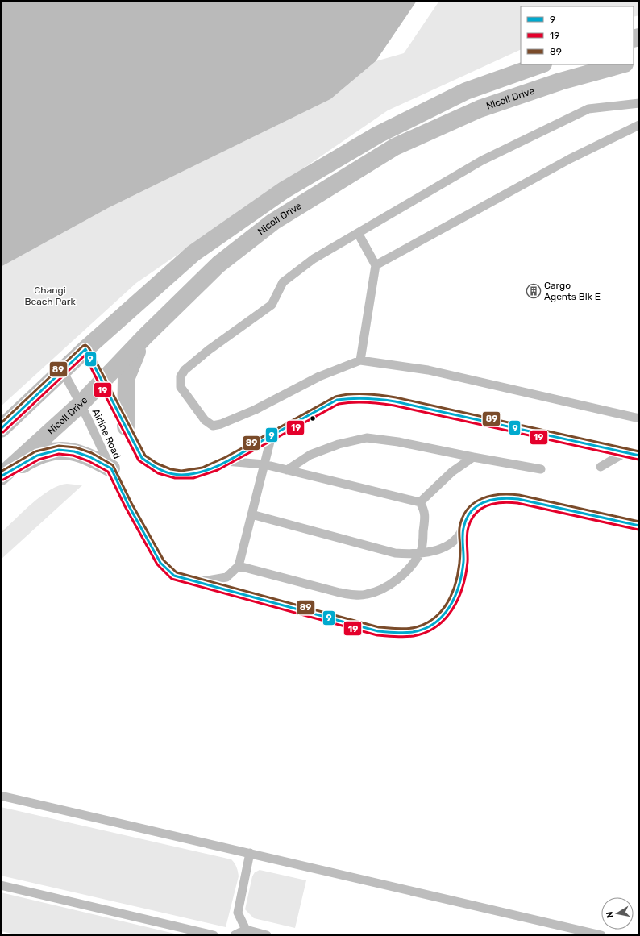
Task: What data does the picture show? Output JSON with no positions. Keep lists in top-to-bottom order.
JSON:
{
  "streets": {
    "main road": ["Nicoll Drive"],
    "lane": ["Airline Road"]
  },
  "crossings": [
    ["Nicoll Drive", "Airline Road"]
  ],
  "parks": ["Changi Beach Park"],
  "places": {
    "building": ["Cargo Agents Blk E"]
  },
  "lines": ["transit line 89", "transit line 9", "transit line 19"],
  "legend": ["9", "19", "89"],
  "north": "left"
}
